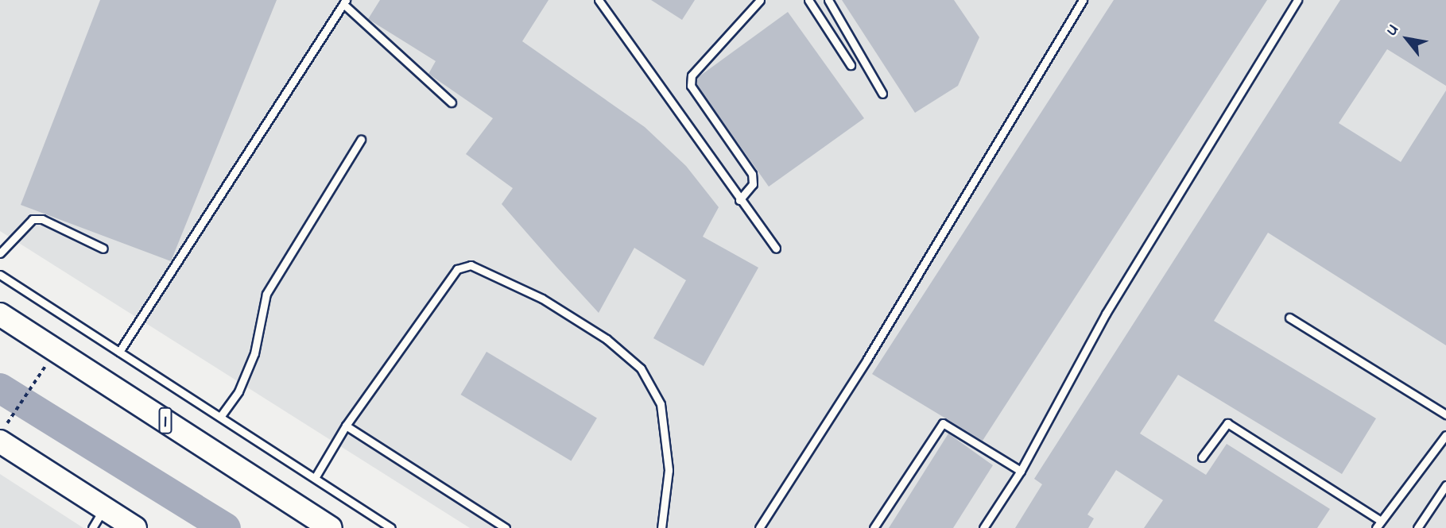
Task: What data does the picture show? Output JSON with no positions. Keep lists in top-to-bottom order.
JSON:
{
  "streets": {
    "highway": ["1"]
  },
  "north": "top left"
}
